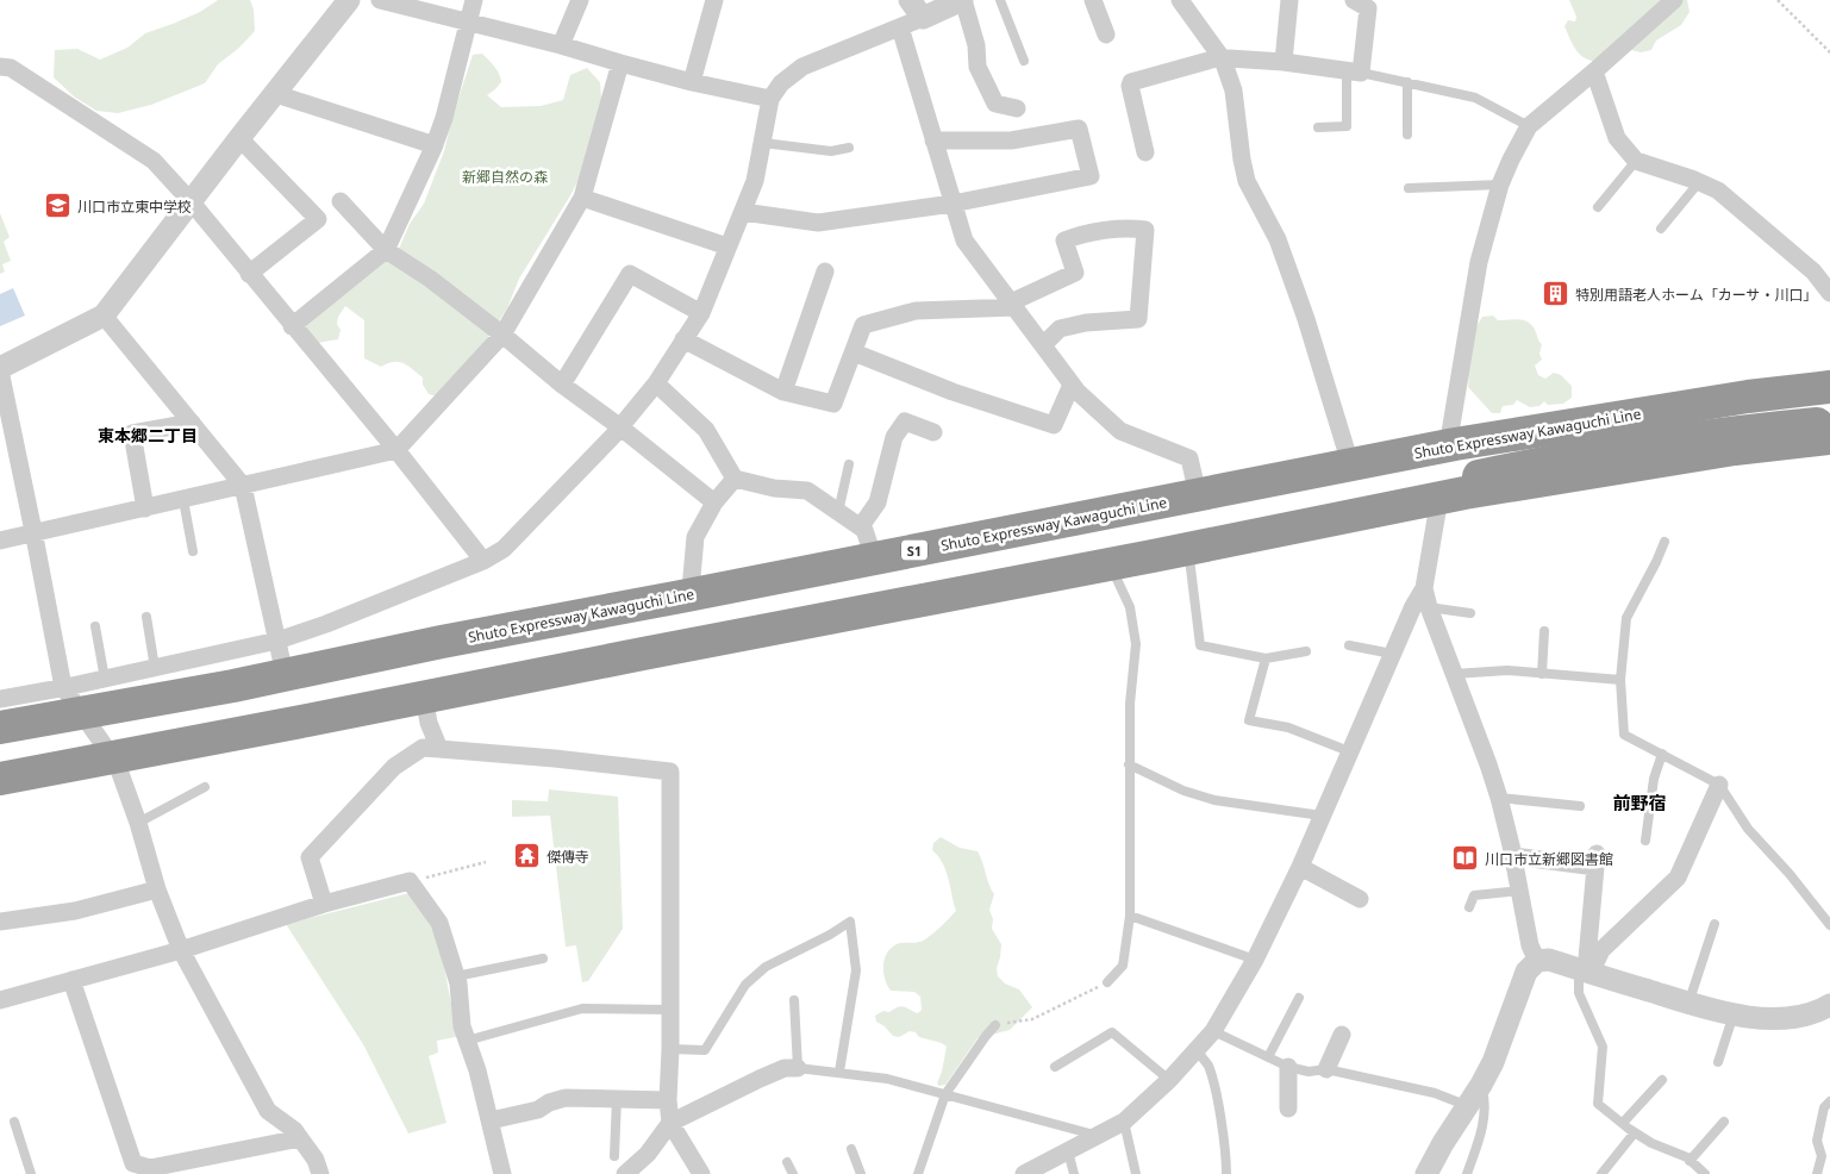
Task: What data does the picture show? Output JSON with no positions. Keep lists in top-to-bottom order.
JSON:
{
  "streets": {
    "highway": ["Shuto Expressway Kawaguchi Line", "S1"]
  },
  "districts": ["東本郷二丁目", "前野宿"],
  "parks": ["新郷自然の森"],
  "places": {
    "school or university": ["川口市立東中学校"],
    "building": ["特別用語老人ホーム「カーサ・川口」"],
    "temple": ["傑傳寺"],
    "library": ["川口市立新郷図書館"]
  }
}
